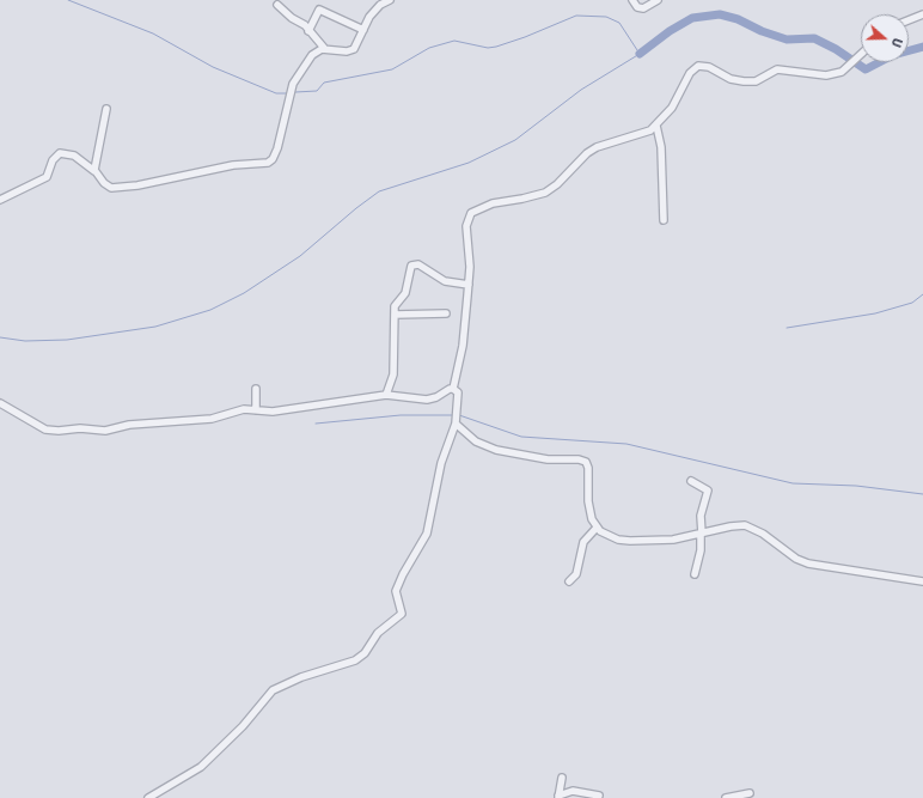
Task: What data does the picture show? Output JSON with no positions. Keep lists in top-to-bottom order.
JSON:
{
  "north": "right"
}
